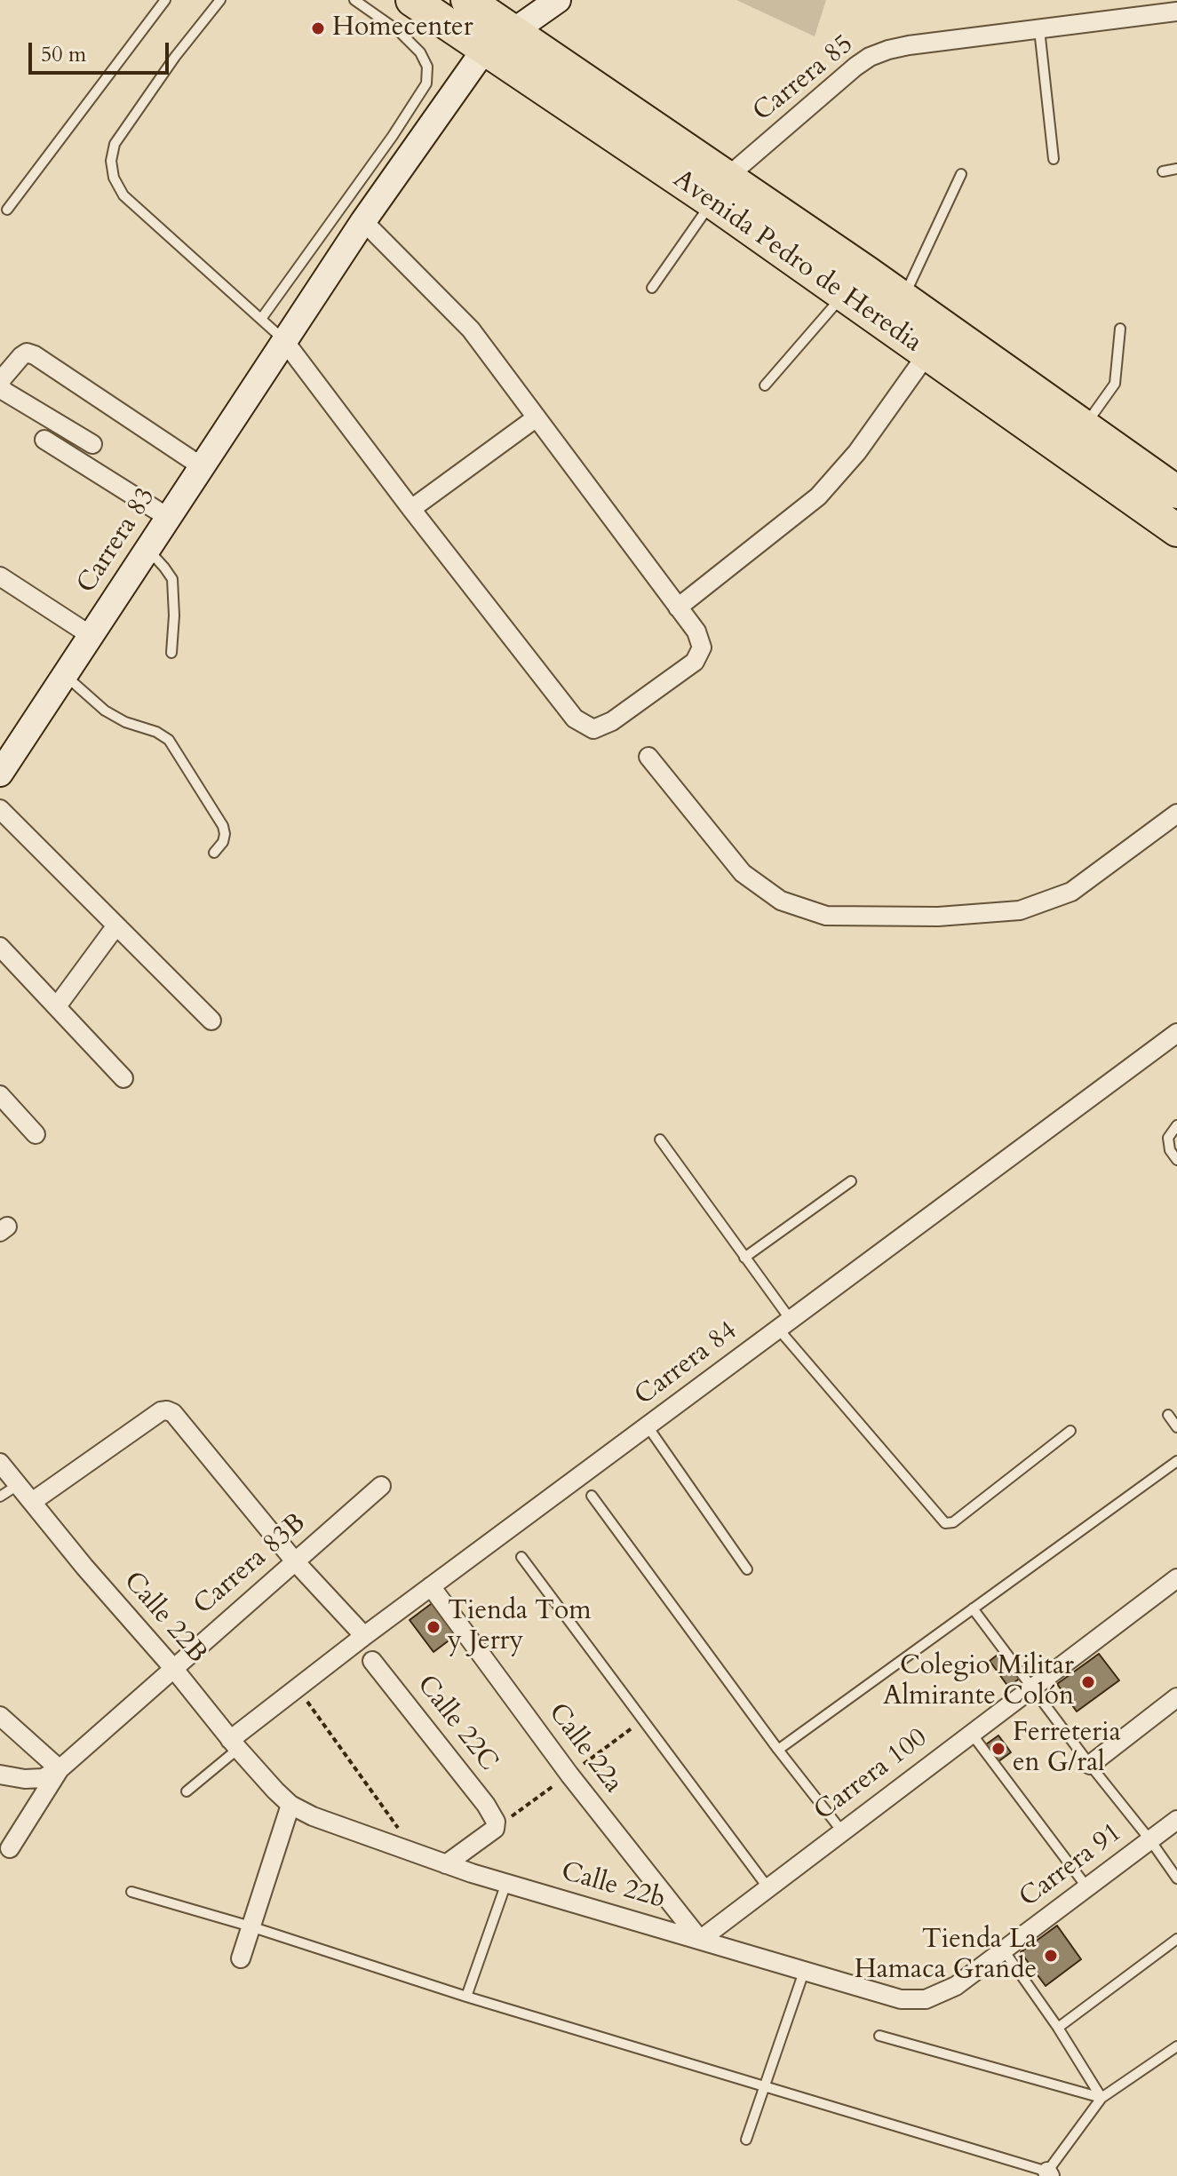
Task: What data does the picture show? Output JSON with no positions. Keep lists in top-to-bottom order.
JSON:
{
  "streets": {
    "highway": ["Avenida Pedro de Heredia"],
    "street": [
      "Carrera 85",
      "Carrera 83",
      "Carrera 84",
      "Carrera 83B",
      "Calle 22B",
      "Calle 22C",
      "Calle 22a",
      "Carrera 100",
      "Carrera 91",
      "Calle 22b"
    ]
  },
  "crossings": [
    ["Carrera 85", "Avenida Pedro de Heredia"],
    ["Avenida Pedro de Heredia", "Carrera 83"],
    ["Carrera 84", "Calle 22B"],
    ["Carrera 84", "Calle 22a"],
    ["Carrera 83B", "Calle 22B"],
    ["Calle 22B", "Calle 22b"],
    ["Calle 22C", "Calle 22b"],
    ["Calle 22a", "Carrera 100"],
    ["Calle 22a", "Calle 22b"],
    ["Carrera 100", "Calle 22b"],
    ["Carrera 91", "Calle 22b"]
  ],
  "places": [
    "Homecenter",
    "Tienda Tom y Jerry",
    "Colegio Militar Almirante Colón",
    "Ferreteria en G/ral",
    "Tienda La Hamaca Grande"
  ],
  "scale_bar": "50 m"
}
